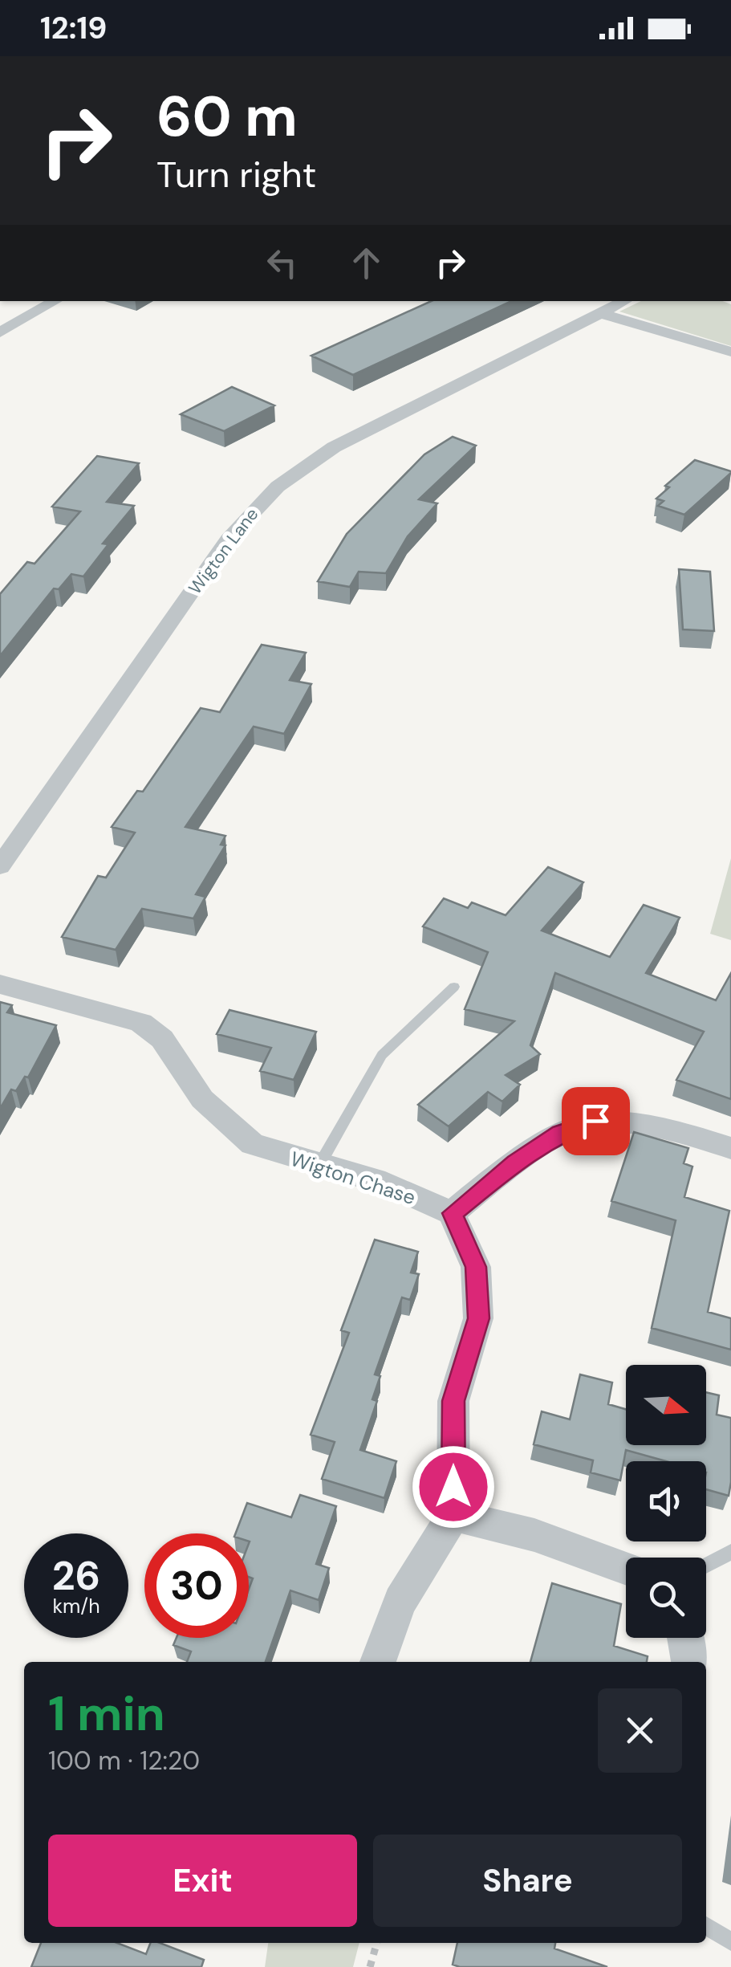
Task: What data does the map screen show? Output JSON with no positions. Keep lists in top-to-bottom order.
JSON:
{
  "streets": {
    "street": ["Wigton Lane", "Wigton Chase"]
  },
  "north": "right",
  "page": {
    "status": "12:19",
    "turn": ["60 m", "Turn right"],
    "speed": "26 km/h",
    "limit": "30",
    "heading": ["1 min", "100 m · 12:20"],
    "buttons": ["Exit", "Share"]
  }
}
